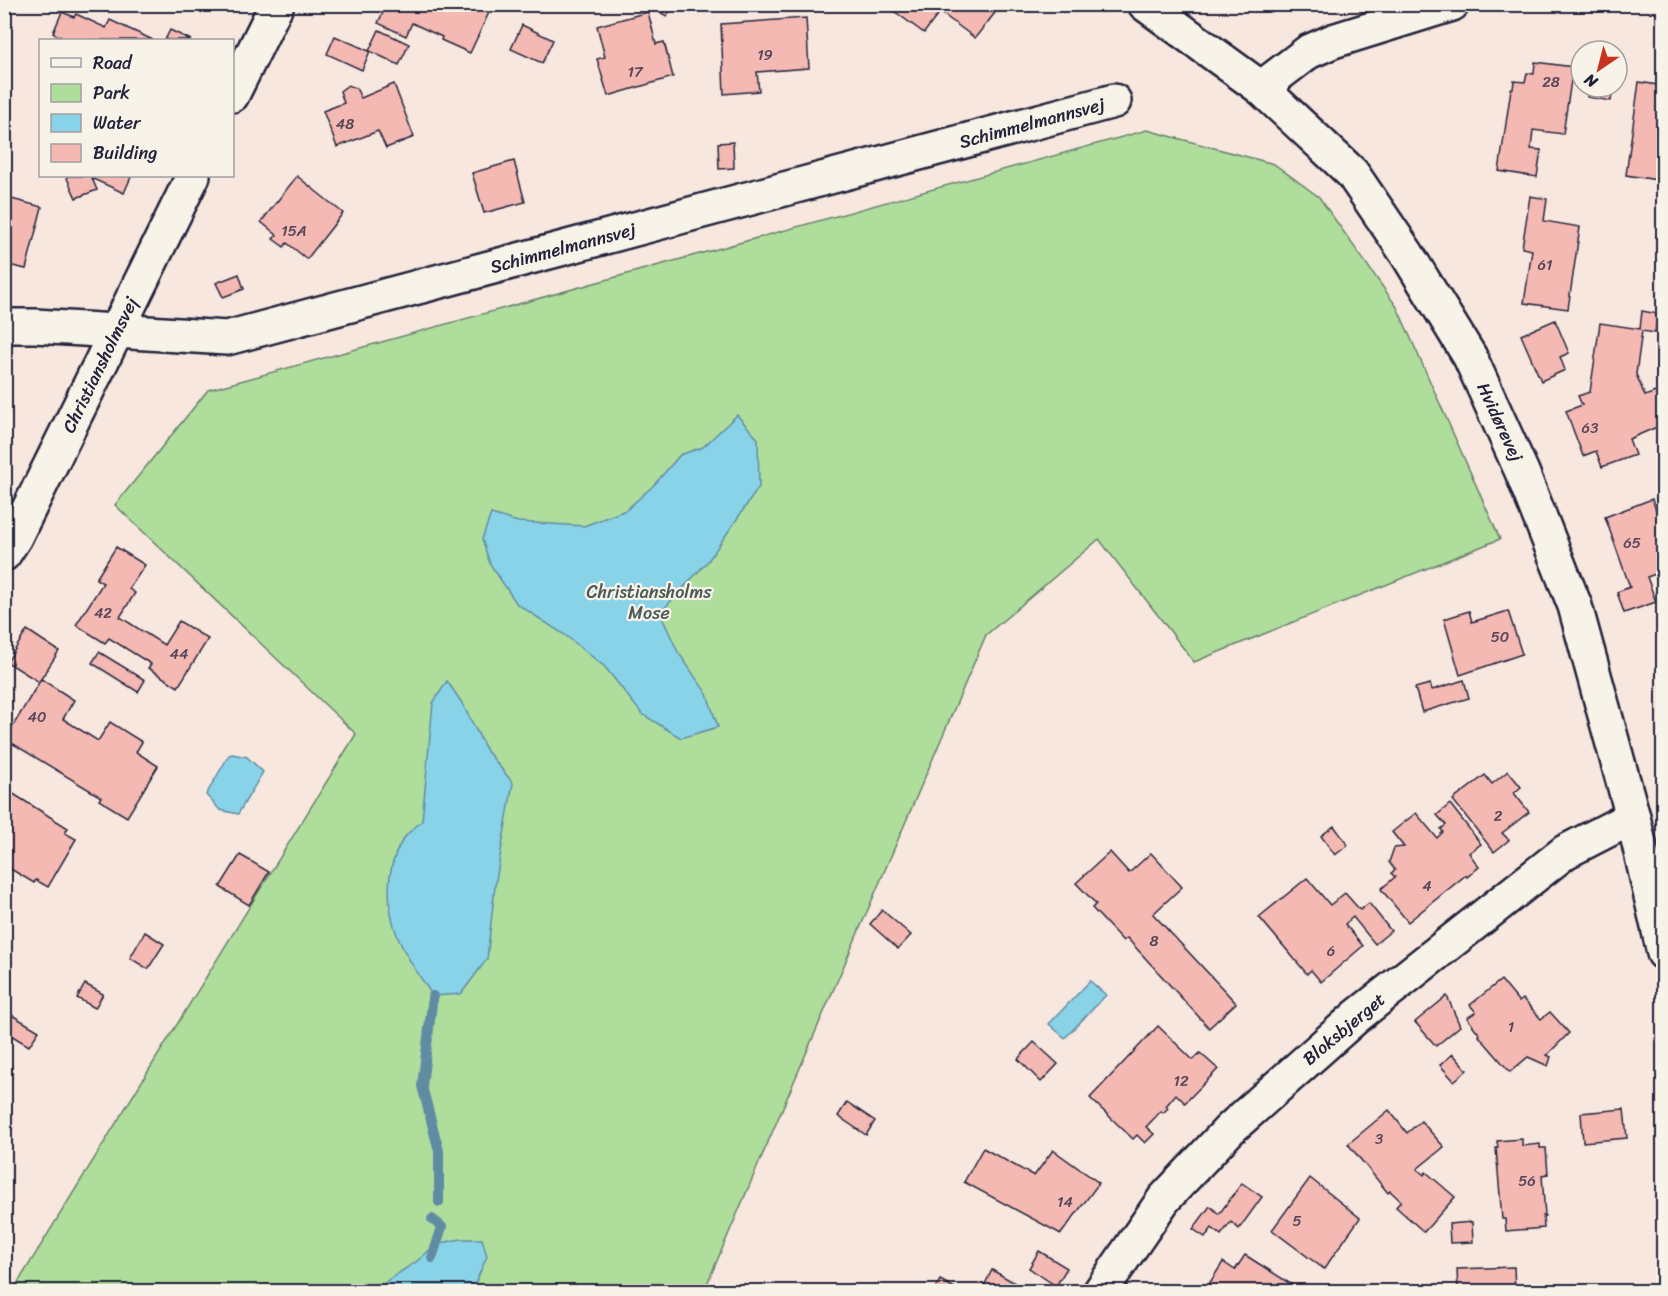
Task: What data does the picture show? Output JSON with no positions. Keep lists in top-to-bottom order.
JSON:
{
  "streets": {
    "street": [
      "Schimmelmannsvej",
      "Christiansholmsvej",
      "Hvidørevej",
      "Bloksbjerget"
    ]
  },
  "crossings": [
    ["Schimmelmannsvej", "Christiansholmsvej"],
    ["Hvidørevej", "Bloksbjerget"]
  ],
  "parks": ["Christiansholms Mose"],
  "house_numbers": [
    "19",
    "17",
    "28",
    "48",
    "15A",
    "61",
    "63",
    "65",
    "42",
    "50",
    "44",
    "40",
    "2",
    "4",
    "8",
    "6",
    "1",
    "12",
    "3",
    "56",
    "14",
    "5"
  ],
  "legend": [
    "Road",
    "Park",
    "Water",
    "Building"
  ],
  "north": "bottom left"
}
